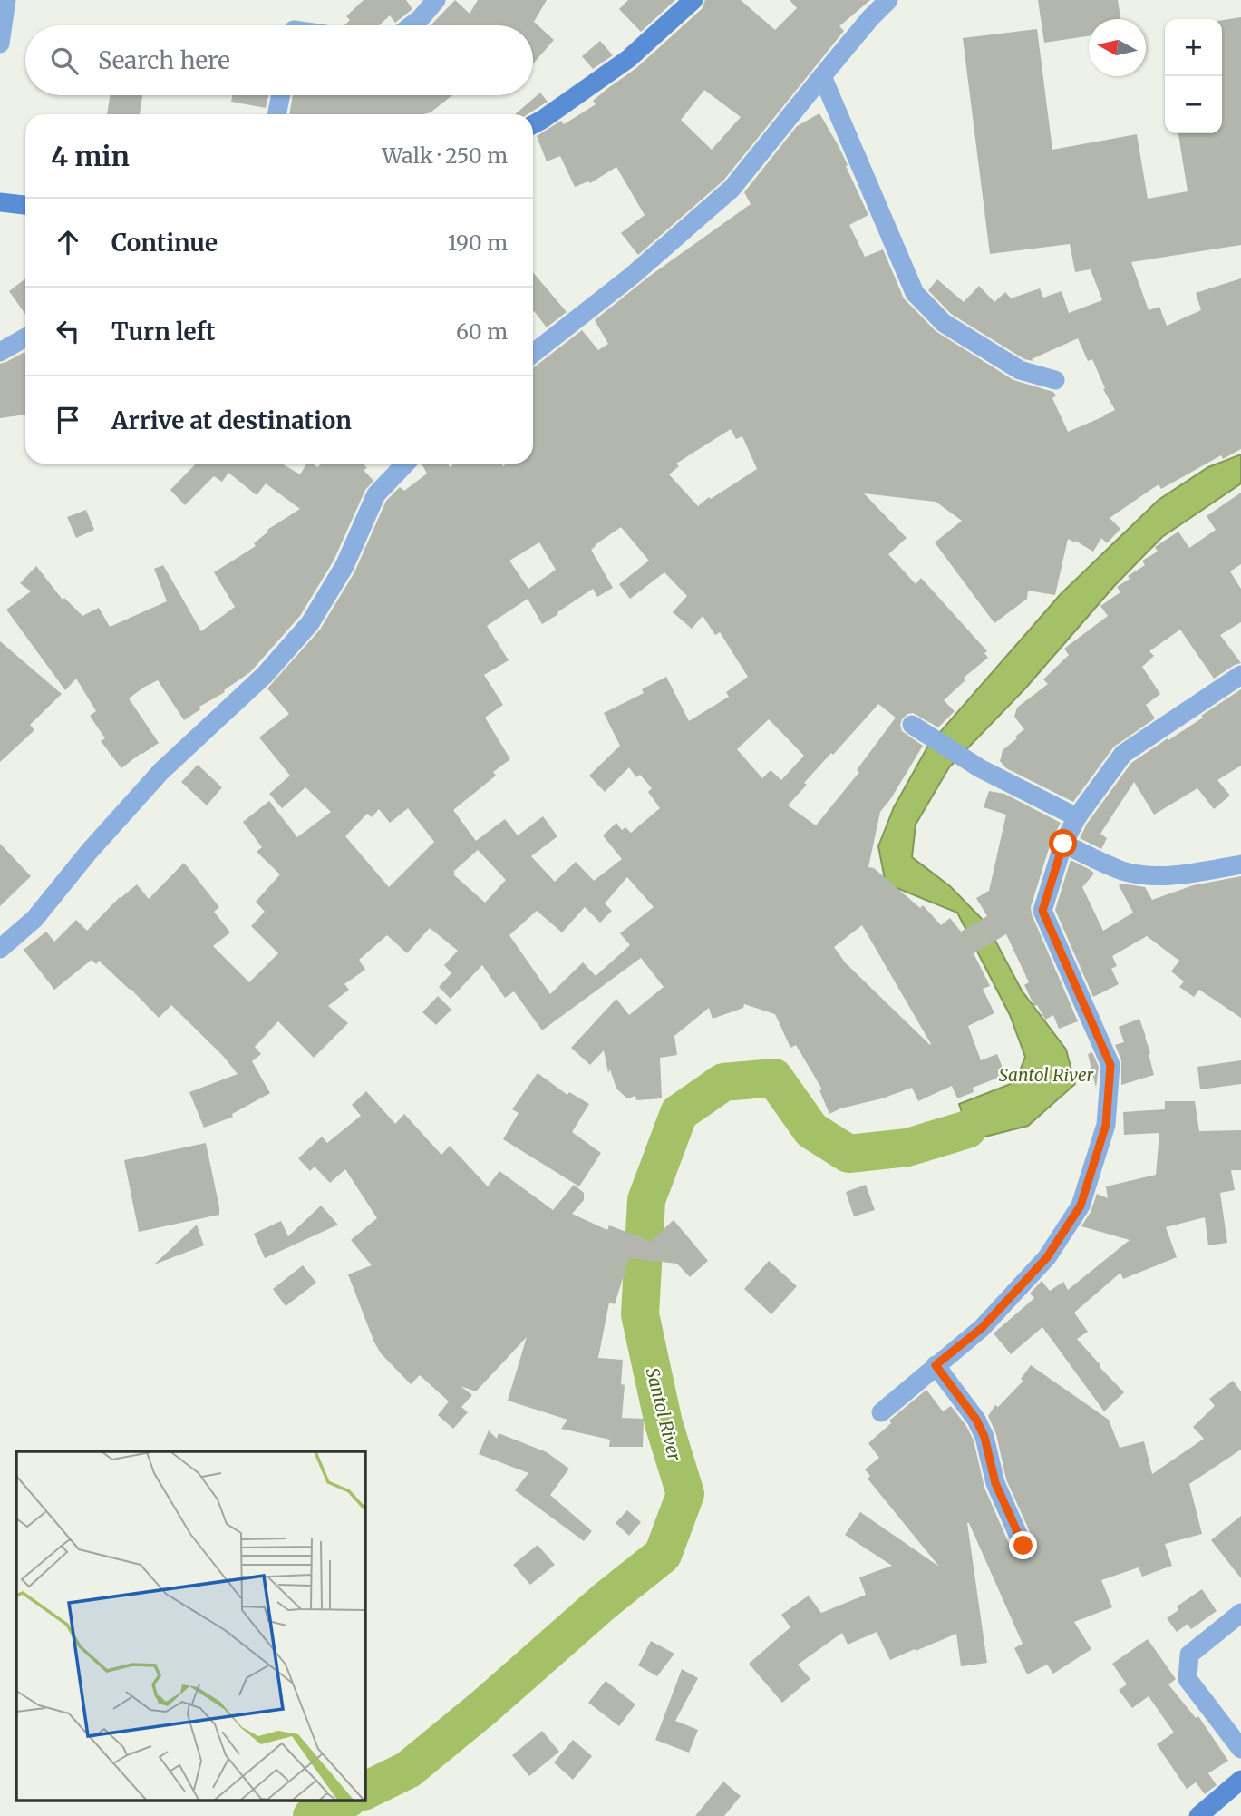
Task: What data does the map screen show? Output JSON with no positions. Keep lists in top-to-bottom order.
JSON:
{
  "water": ["Santol River"],
  "north": "left",
  "page": {
    "map_buttons": ["+", "−"],
    "search": "Search here",
    "heading": ["4 min", "Walk · 250 m"],
    "list": [
      ["Continue", "190 m"],
      ["Turn left", "60 m"],
      "Arrive at destination"
    ]
  }
}
